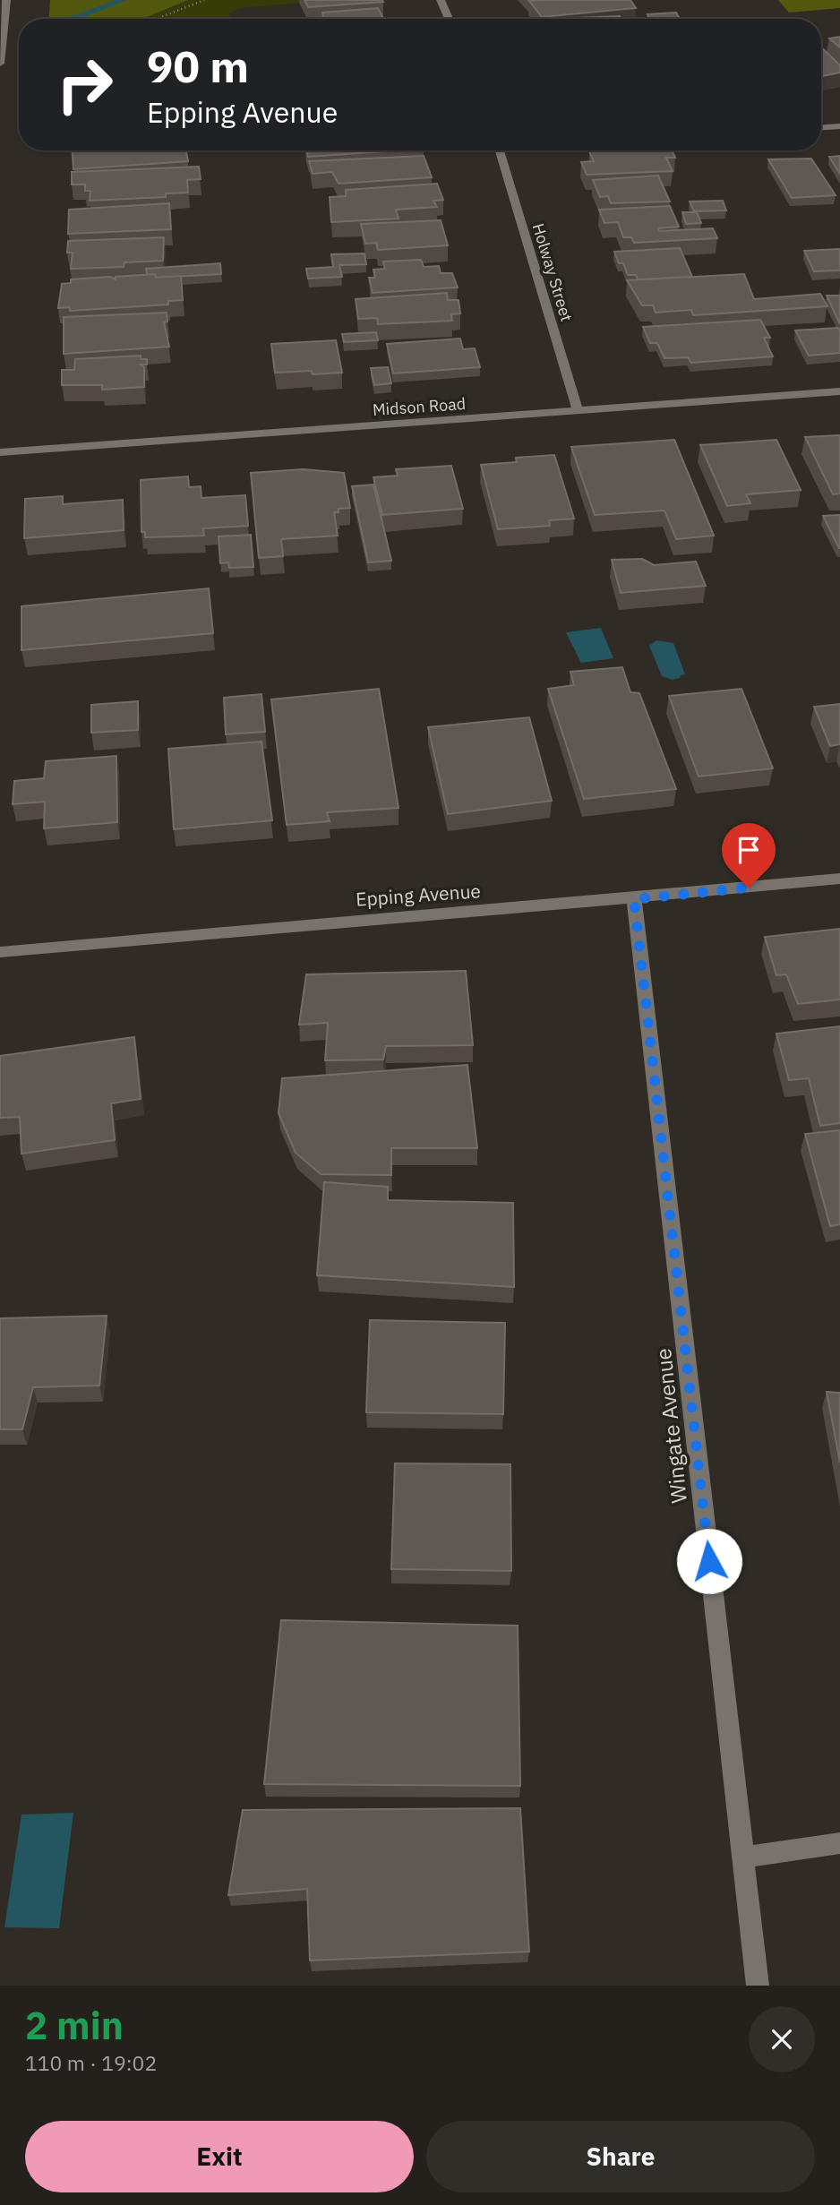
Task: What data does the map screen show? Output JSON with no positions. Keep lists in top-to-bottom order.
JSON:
{
  "streets": {
    "street": [
      "Holway Street",
      "Midson Road",
      "Epping Avenue",
      "Wingate Avenue"
    ]
  },
  "crossings": [
    ["Holway Street", "Midson Road"],
    ["Epping Avenue", "Wingate Avenue"]
  ],
  "page": {
    "turn": ["90 m", "Epping Avenue"],
    "heading": ["2 min", "110 m · 19:02"],
    "buttons": ["Exit", "Share"]
  }
}
